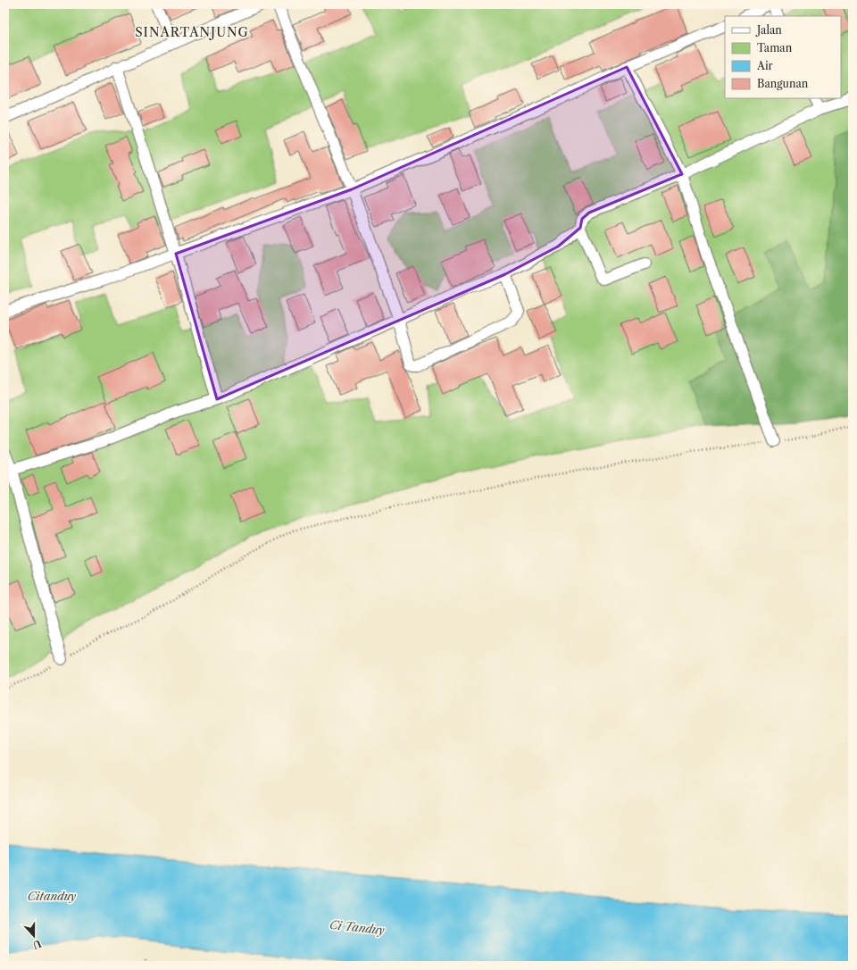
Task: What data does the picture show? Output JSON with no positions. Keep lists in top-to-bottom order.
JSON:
{
  "districts": ["SINARTANJUNG"],
  "water": ["Citanduy", "Ci Tanduy"],
  "legend": [
    "Jalan",
    "Taman",
    "Air",
    "Bangunan"
  ],
  "north": "bottom"
}
